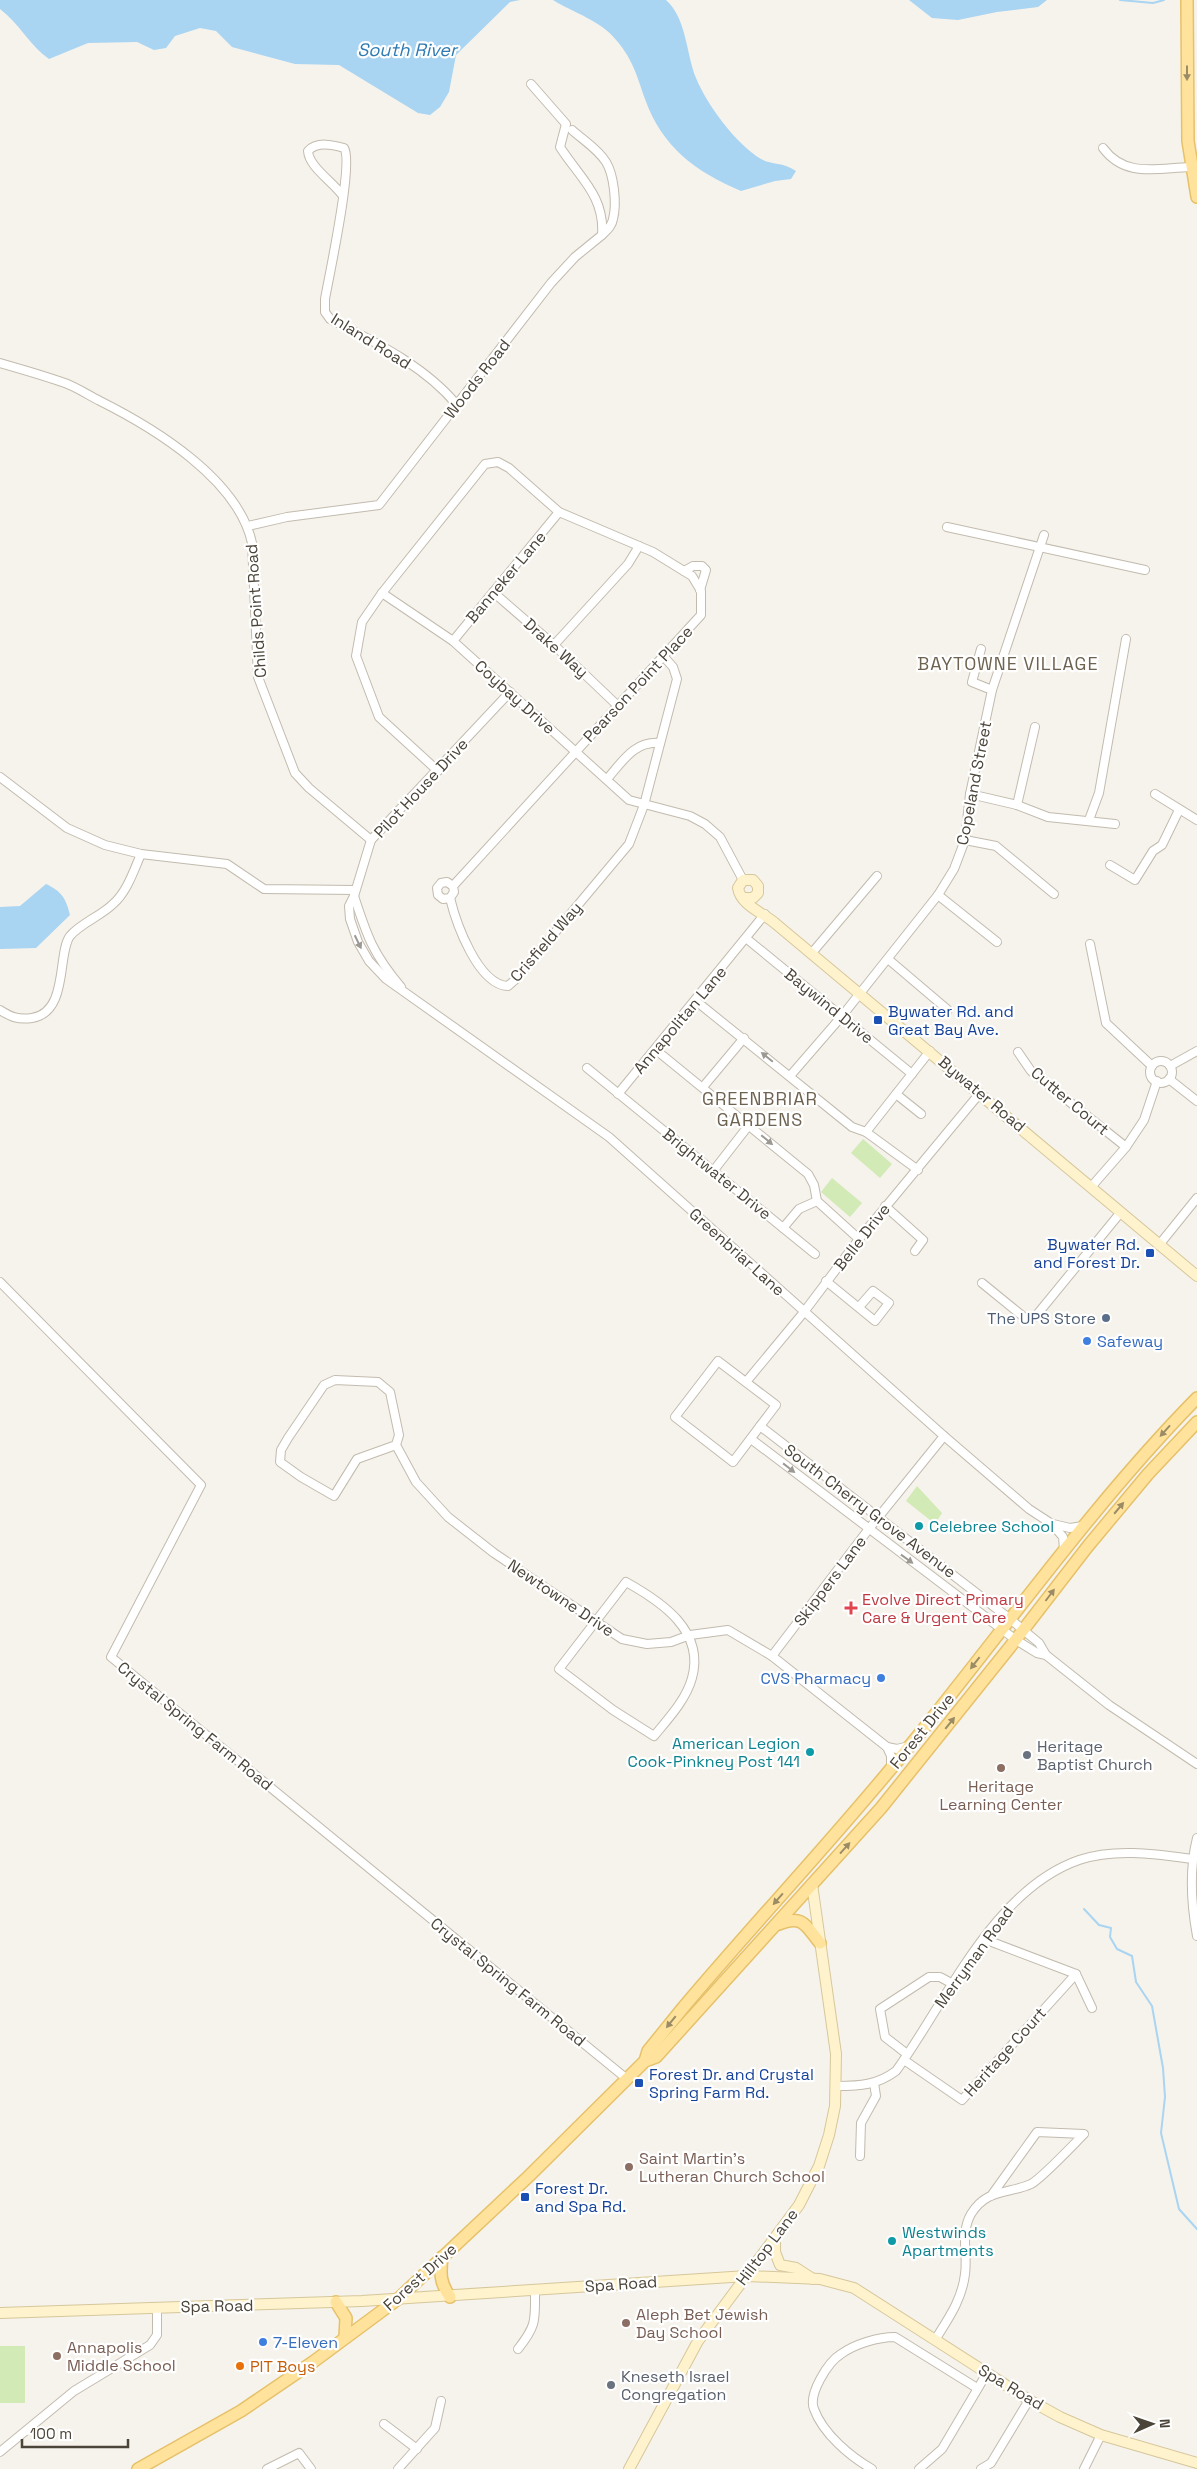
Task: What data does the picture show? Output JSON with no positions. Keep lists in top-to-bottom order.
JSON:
{
  "streets": {
    "main road": ["Forest Drive"],
    "street": [
      "Inland Road",
      "Woods Road",
      "Banneker Lane",
      "Childs Point Road",
      "Drake Way",
      "Pearson Point Place",
      "Coybay Drive",
      "Copeland Street",
      "Pilot House Drive",
      "Crisfield Way",
      "Baywind Drive",
      "Annapolitan Lane",
      "Bywater Road",
      "Cutter Court",
      "Brightwater Drive",
      "Belle Drive",
      "Greenbriar Lane",
      "South Cherry Grove Avenue",
      "Skippers Lane",
      "Newtowne Drive",
      "Crystal Spring Farm Road",
      "Merryman Road",
      "Heritage Court",
      "Hilltop Lane",
      "Spa Road"
    ]
  },
  "crossings": [
    ["Inland Road", "Woods Road"],
    ["Woods Road", "Childs Point Road"],
    ["Banneker Lane", "Drake Way"],
    ["Banneker Lane", "Coybay Drive"],
    ["Childs Point Road", "Pilot House Drive"],
    ["Drake Way", "Pearson Point Place"],
    ["Pearson Point Place", "Coybay Drive"],
    ["Pearson Point Place", "Crisfield Way"],
    ["Coybay Drive", "Pilot House Drive"],
    ["Coybay Drive", "Crisfield Way"],
    ["Copeland Street", "Baywind Drive"],
    ["Copeland Street", "Bywater Road"],
    ["Pilot House Drive", "Greenbriar Lane"],
    ["Baywind Drive", "Annapolitan Lane"],
    ["Annapolitan Lane", "Bywater Road"],
    ["Annapolitan Lane", "Brightwater Drive"],
    ["Bywater Road", "Belle Drive"],
    ["Belle Drive", "Greenbriar Lane"],
    ["Greenbriar Lane", "Skippers Lane"],
    ["Greenbriar Lane", "Forest Drive"],
    ["South Cherry Grove Avenue", "Skippers Lane"],
    ["South Cherry Grove Avenue", "Forest Drive"],
    ["Skippers Lane", "Newtowne Drive"],
    ["Crystal Spring Farm Road", "Forest Drive"],
    ["Forest Drive", "Hilltop Lane"],
    ["Forest Drive", "Spa Road"],
    ["Merryman Road", "Heritage Court"],
    ["Merryman Road", "Hilltop Lane"],
    ["Hilltop Lane", "Spa Road"]
  ],
  "districts": ["BAYTOWNE VILLAGE", "GREENBRIAR GARDENS"],
  "water": ["South River"],
  "places": {
    "transit": [
      "Bywater Rd. and Great Bay Ave.",
      "Bywater Rd. and Forest Dr.",
      "Forest Dr. and Crystal Spring Farm Rd.",
      "Forest Dr. and Spa Rd."
    ],
    "other": [
      "The UPS Store",
      "Safeway",
      "Celebree School",
      "CVS Pharmacy",
      "American Legion Cook-Pinkney Post 141",
      "Heritage Baptist Church",
      "Heritage Learning Center",
      "Saint Martin's Lutheran Church School",
      "Westwinds Apartments",
      "Aleph Bet Jewish Day School",
      "7-Eleven",
      "Annapolis Middle School",
      "PIT Boys",
      "Kneseth Israel Congregation"
    ],
    "health": ["Evolve Direct Primary Care & Urgent Care"]
  },
  "scale_bar": "100 m",
  "north": "right"
}
